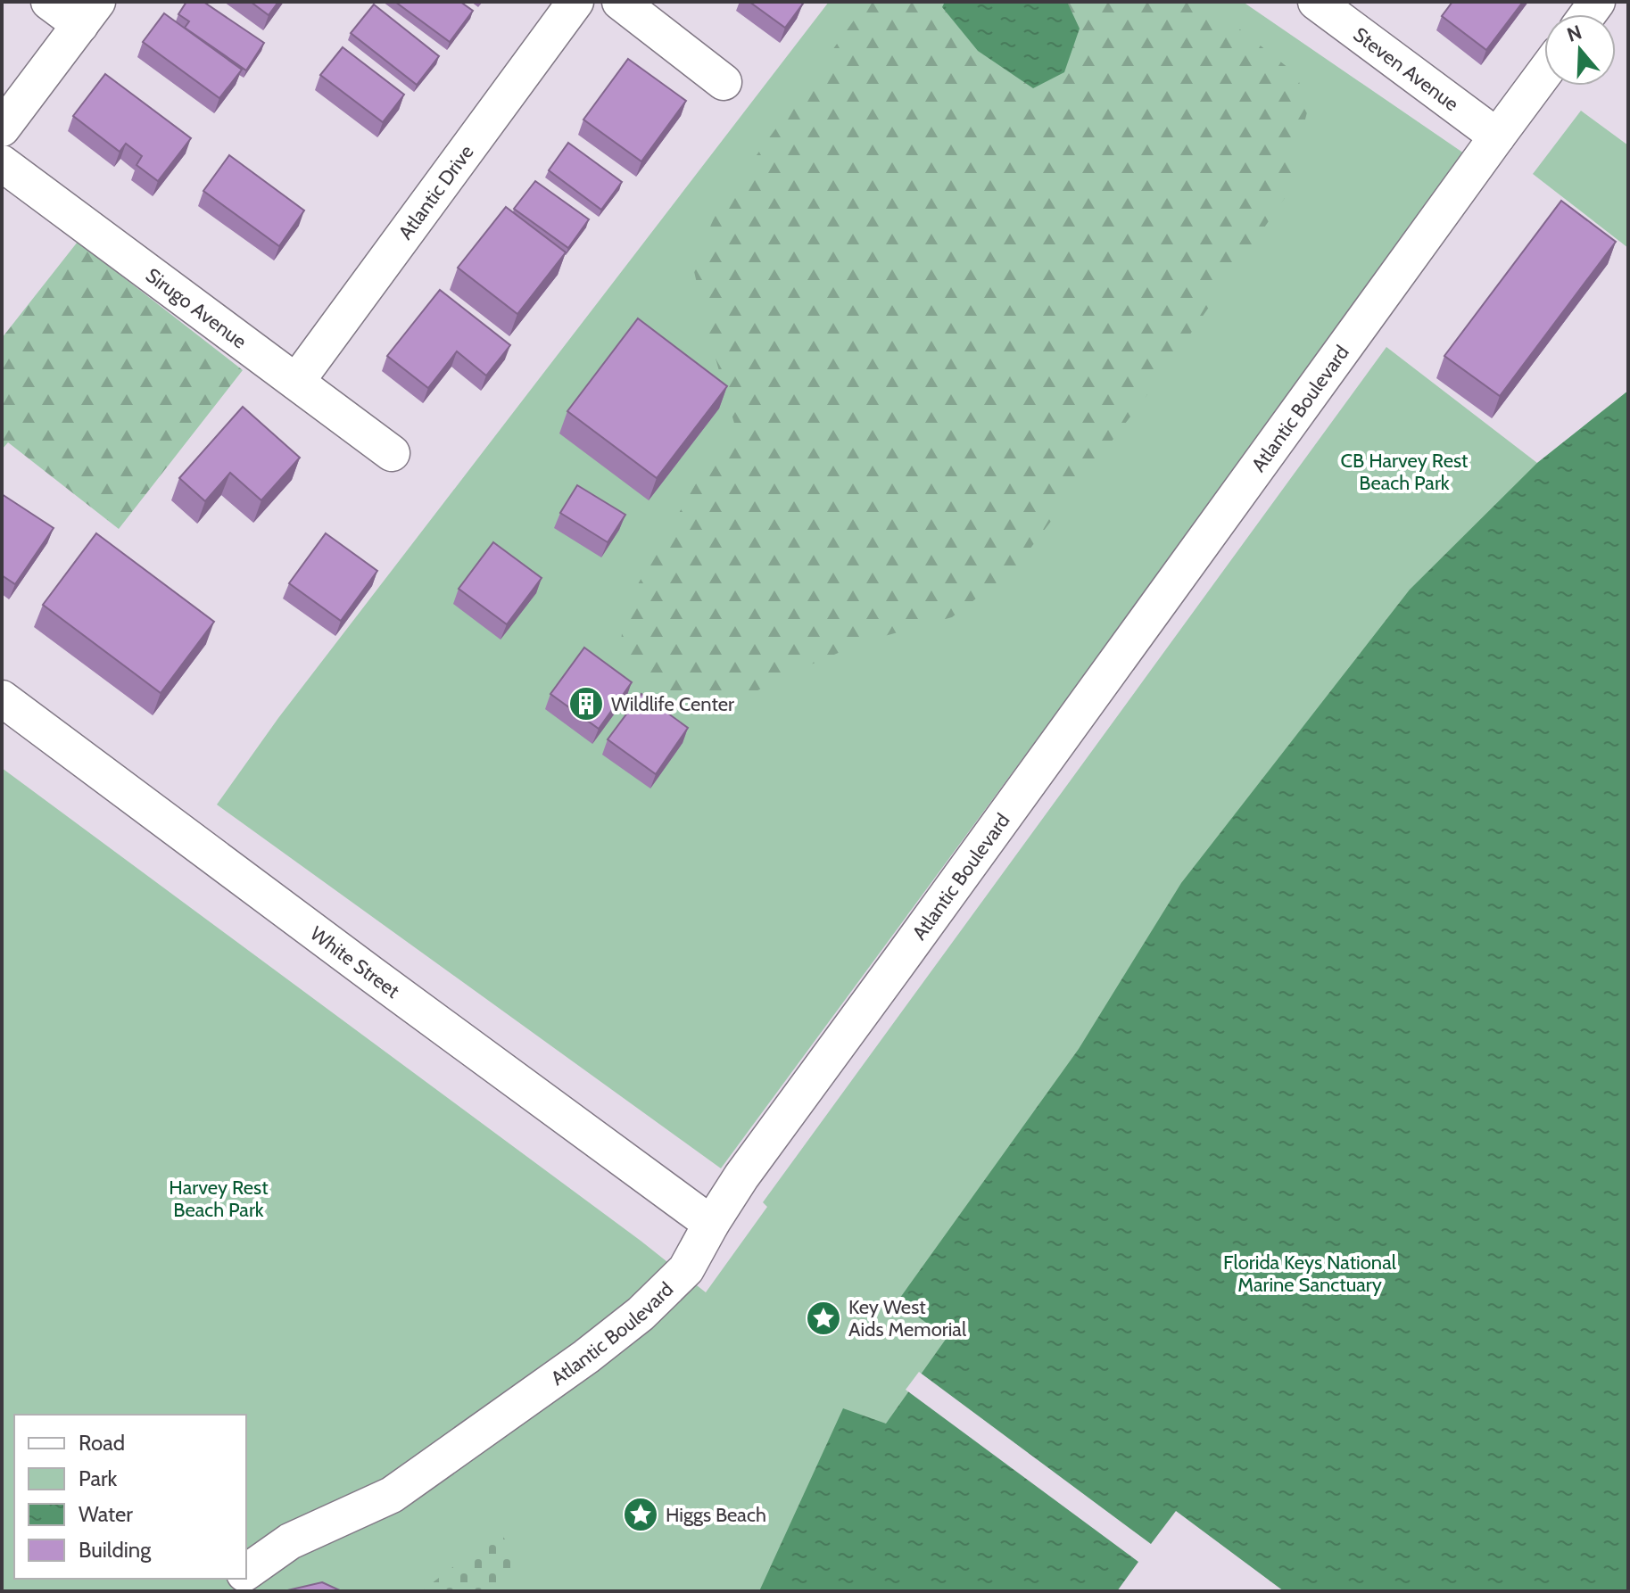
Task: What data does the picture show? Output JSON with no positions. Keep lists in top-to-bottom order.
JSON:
{
  "streets": {
    "street": [
      "Steven Avenue",
      "Atlantic Drive",
      "Sirugo Avenue",
      "Atlantic Boulevard",
      "White Street"
    ]
  },
  "crossings": [
    ["Steven Avenue", "Atlantic Boulevard"],
    ["Atlantic Drive", "Sirugo Avenue"],
    ["Atlantic Boulevard", "White Street"]
  ],
  "parks": ["CB Harvey Rest Beach Park", "Harvey Rest Beach Park", "Florida Keys National Marine Sanctuary"],
  "places": {
    "building": ["Wildlife Center"],
    "place": ["Key West Aids Memorial", "Higgs Beach"]
  },
  "legend": [
    "Road",
    "Park",
    "Water",
    "Building"
  ],
  "north": "top"
}
